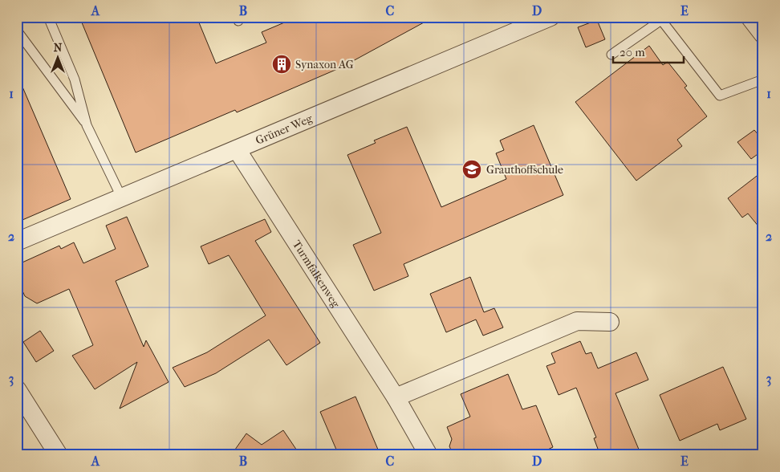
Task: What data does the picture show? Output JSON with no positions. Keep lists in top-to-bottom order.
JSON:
{
  "streets": {
    "street": ["Grüner Weg", "Turmfalkenweg"]
  },
  "crossings": [
    ["Grüner Weg", "Turmfalkenweg"]
  ],
  "places": {
    "building": ["Synaxon AG"],
    "school or university": ["Grauthoffschule"]
  },
  "scale_bar": "20 m",
  "north": "top",
  "grid": {
    "columns": [
      "A",
      "B",
      "C",
      "D",
      "E"
    ],
    "rows": ["1", "2", "3"]
  }
}
